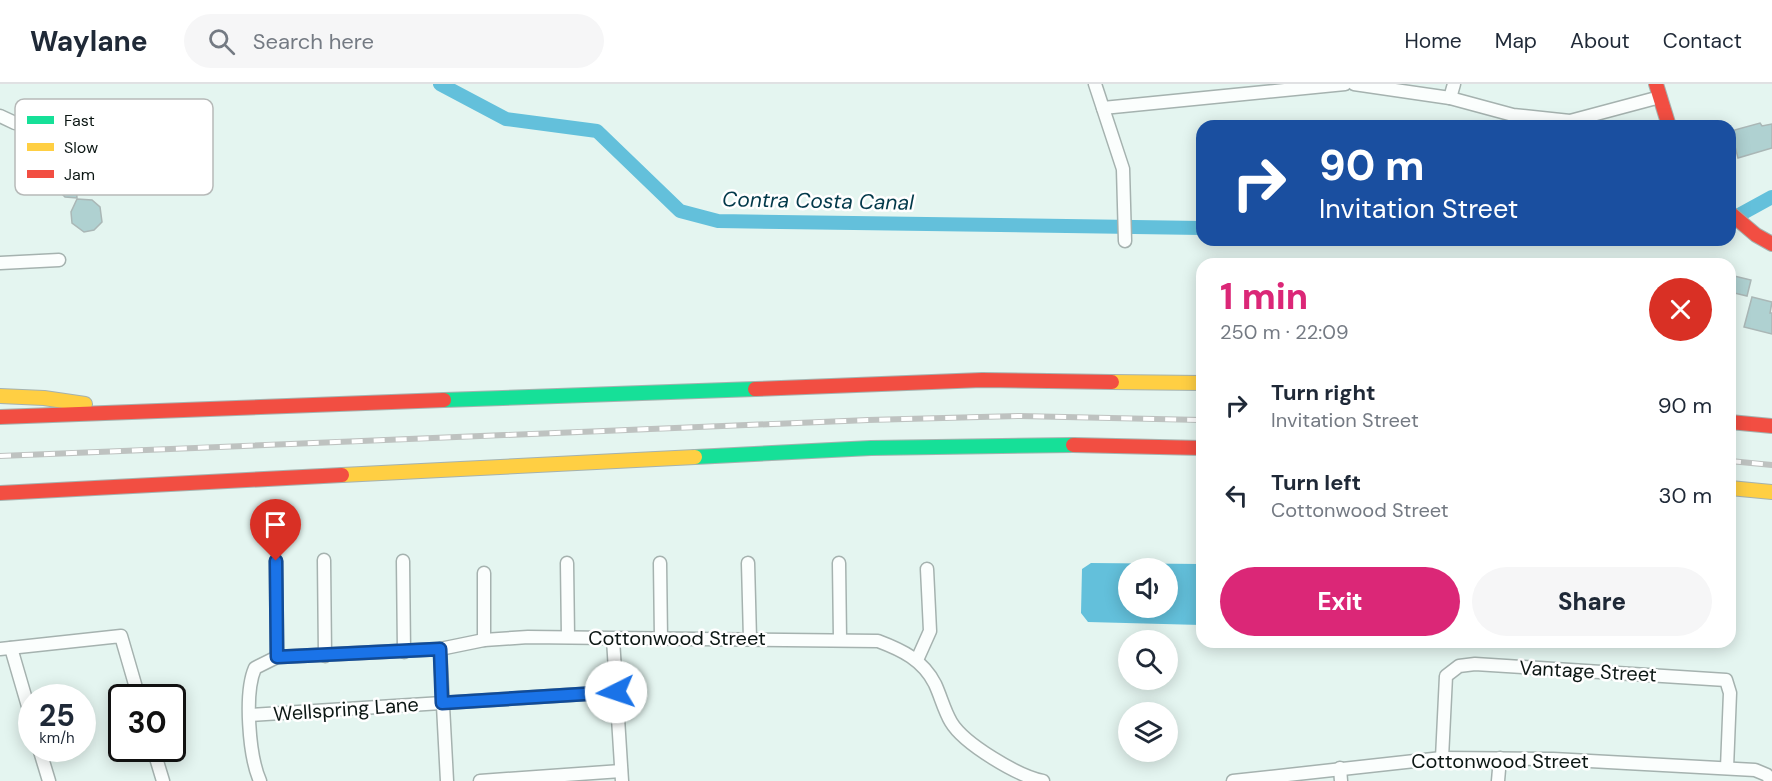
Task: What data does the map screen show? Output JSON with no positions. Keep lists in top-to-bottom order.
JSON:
{
  "streets": {
    "street": ["Cottonwood Street", "Vantage Street", "Wellspring Lane"]
  },
  "crossings": [
    ["Cottonwood Street", "Vantage Street"],
    ["Cottonwood Street", "Wellspring Lane"]
  ],
  "water": ["Contra Costa Canal"],
  "legend": ["Fast", "Slow", "Jam"],
  "page": {
    "header": "Waylane",
    "search": "Search here",
    "nav": [
      "Home",
      "Map",
      "About",
      "Contact"
    ],
    "turn": ["90 m", "Invitation Street"],
    "heading": ["1 min", "250 m · 22:09"],
    "list": [
      {
        "name": "Turn right",
        "note": "Invitation Street",
        "value": "90 m"
      },
      {
        "name": "Turn left",
        "note": "Cottonwood Street",
        "value": "30 m"
      }
    ],
    "buttons": ["Exit", "Share"],
    "speed": "25 km/h",
    "limit": "30"
  }
}
